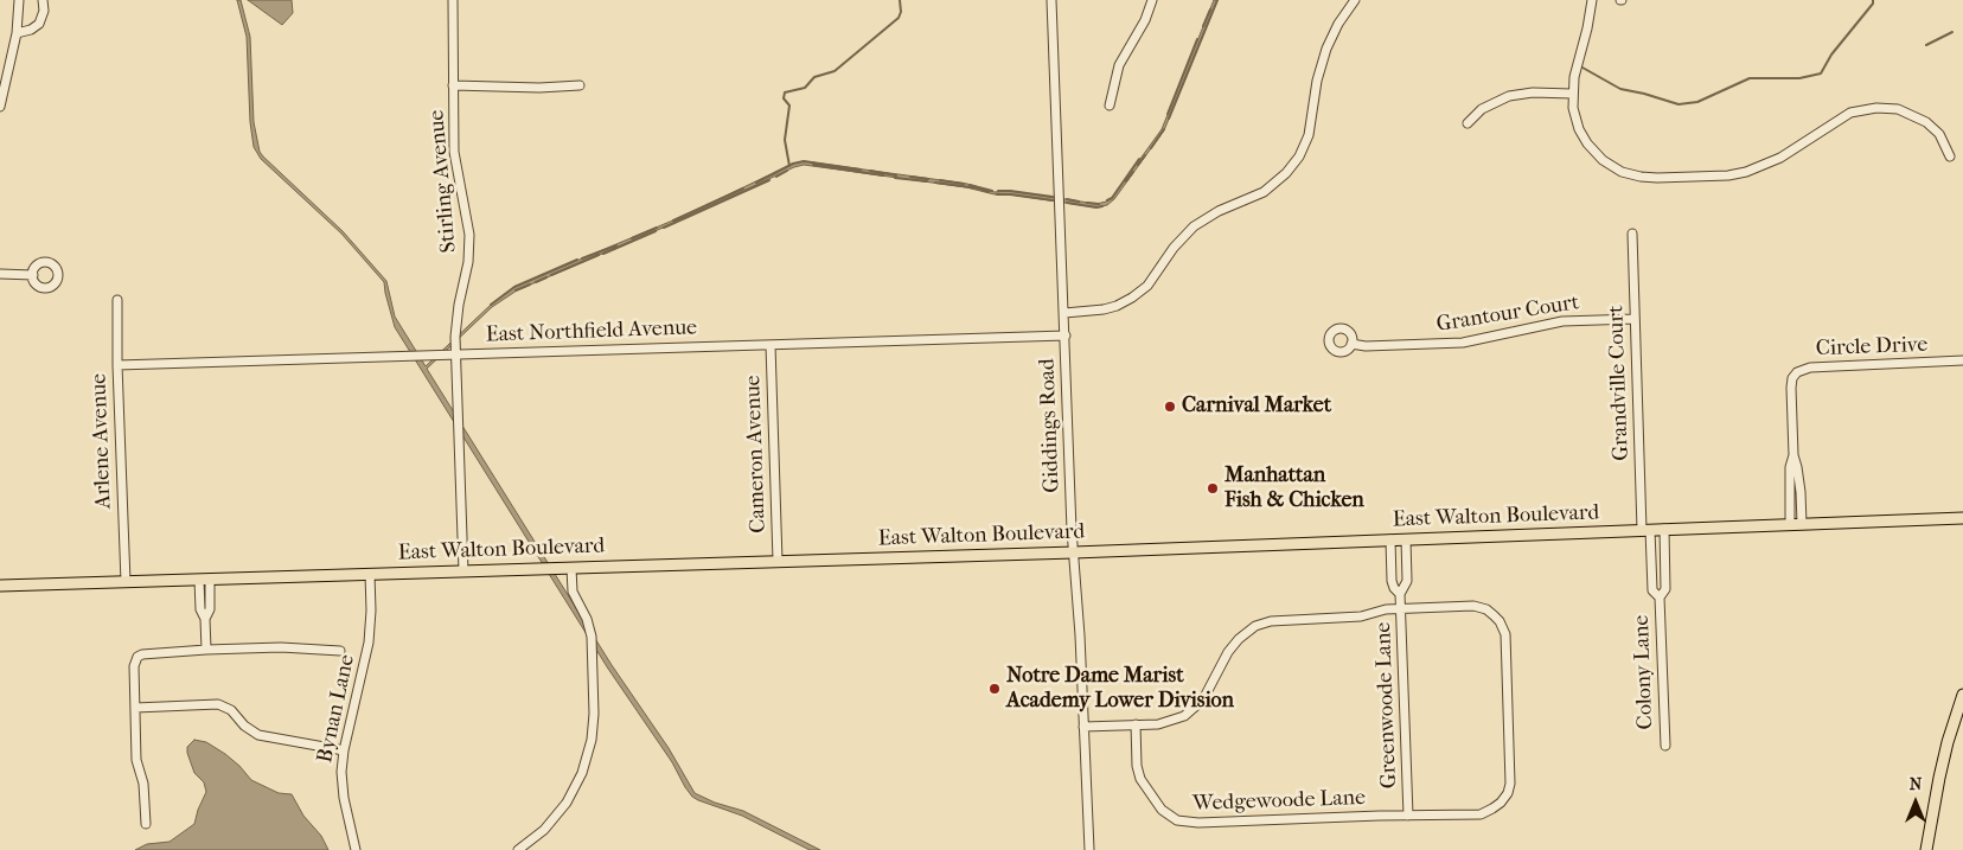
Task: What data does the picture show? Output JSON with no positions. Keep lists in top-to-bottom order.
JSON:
{
  "streets": {
    "main road": ["East Walton Boulevard"],
    "street": [
      "Stirling Avenue",
      "Grantour Court",
      "East Northfield Avenue",
      "Circle Drive",
      "Grandville Court",
      "Giddings Road",
      "Arlene Avenue",
      "Cameron Avenue",
      "Colony Lane",
      "Greenwoode Lane",
      "Bynan Lane",
      "Wedgewoode Lane"
    ]
  },
  "crossings": [
    ["Stirling Avenue", "East Northfield Avenue"],
    ["Stirling Avenue", "East Walton Boulevard"],
    ["Grantour Court", "Grandville Court"],
    ["East Northfield Avenue", "Giddings Road"],
    ["East Northfield Avenue", "Arlene Avenue"],
    ["East Northfield Avenue", "Cameron Avenue"],
    ["Circle Drive", "East Walton Boulevard"],
    ["Grandville Court", "East Walton Boulevard"],
    ["Grandville Court", "Colony Lane"],
    ["Giddings Road", "East Walton Boulevard"],
    ["Arlene Avenue", "East Walton Boulevard"],
    ["Cameron Avenue", "East Walton Boulevard"],
    ["East Walton Boulevard", "Colony Lane"],
    ["East Walton Boulevard", "Greenwoode Lane"],
    ["East Walton Boulevard", "Bynan Lane"],
    ["Greenwoode Lane", "Wedgewoode Lane"]
  ],
  "places": ["Carnival Market", "Manhattan Fish & Chicken", "Notre Dame Marist Academy Lower Division"],
  "north": "top"
}
